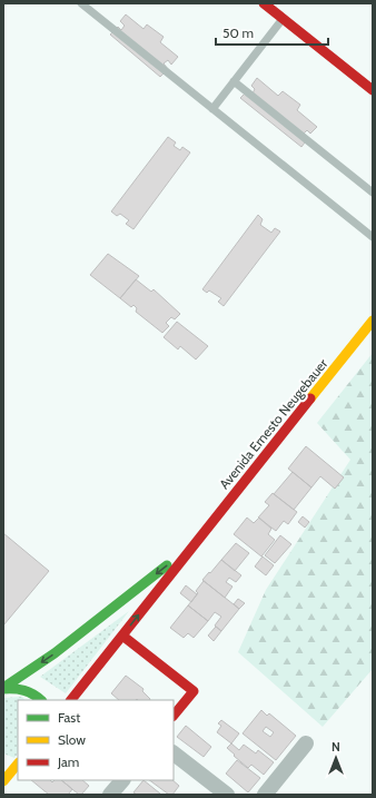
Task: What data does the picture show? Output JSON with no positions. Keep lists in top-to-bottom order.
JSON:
{
  "streets": {
    "main road": ["Avenida Ernesto Neugebauer"]
  },
  "legend": ["Fast", "Slow", "Jam"],
  "scale_bar": "50 m",
  "north": "top"
}
